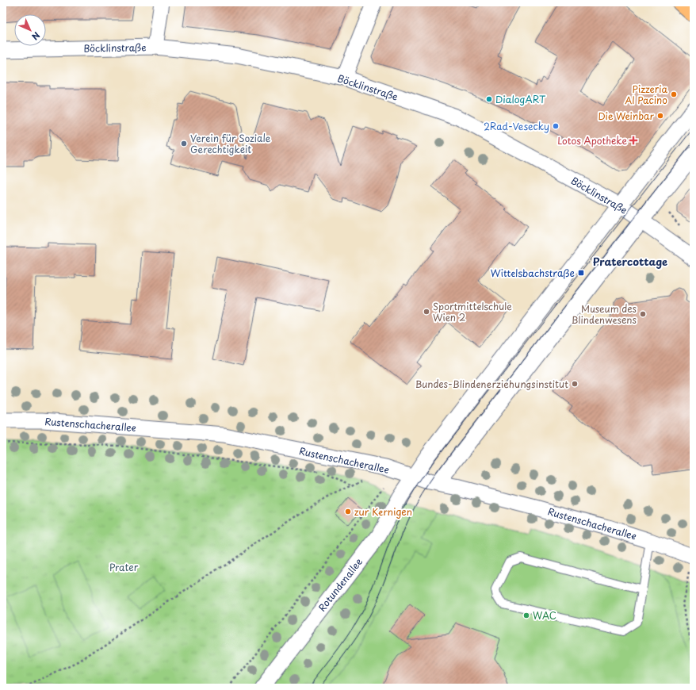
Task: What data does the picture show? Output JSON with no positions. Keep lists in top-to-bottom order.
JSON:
{
  "streets": {
    "street": ["Böcklinstraße", "Rustenschacherallee", "Rotundenallee"]
  },
  "crossings": [
    ["Rustenschacherallee", "Rotundenallee"]
  ],
  "districts": ["Pratercottage"],
  "parks": ["Prater"],
  "places": {
    "other": [
      "Pizzeria Al Pacino",
      "DialogART",
      "Die Weinbar",
      "2Rad-Vesecky",
      "Verein für Soziale Gerechtigkeit",
      "Sportmittelschule Wien 2",
      "Museum des Blindenwesens",
      "Bundes-Blindenerziehungsinstitut",
      "zur Kernigen",
      "WAC"
    ],
    "health": ["Lotos Apotheke"],
    "transit": ["Wittelsbachstraße"]
  },
  "north": "bottom right"
}
